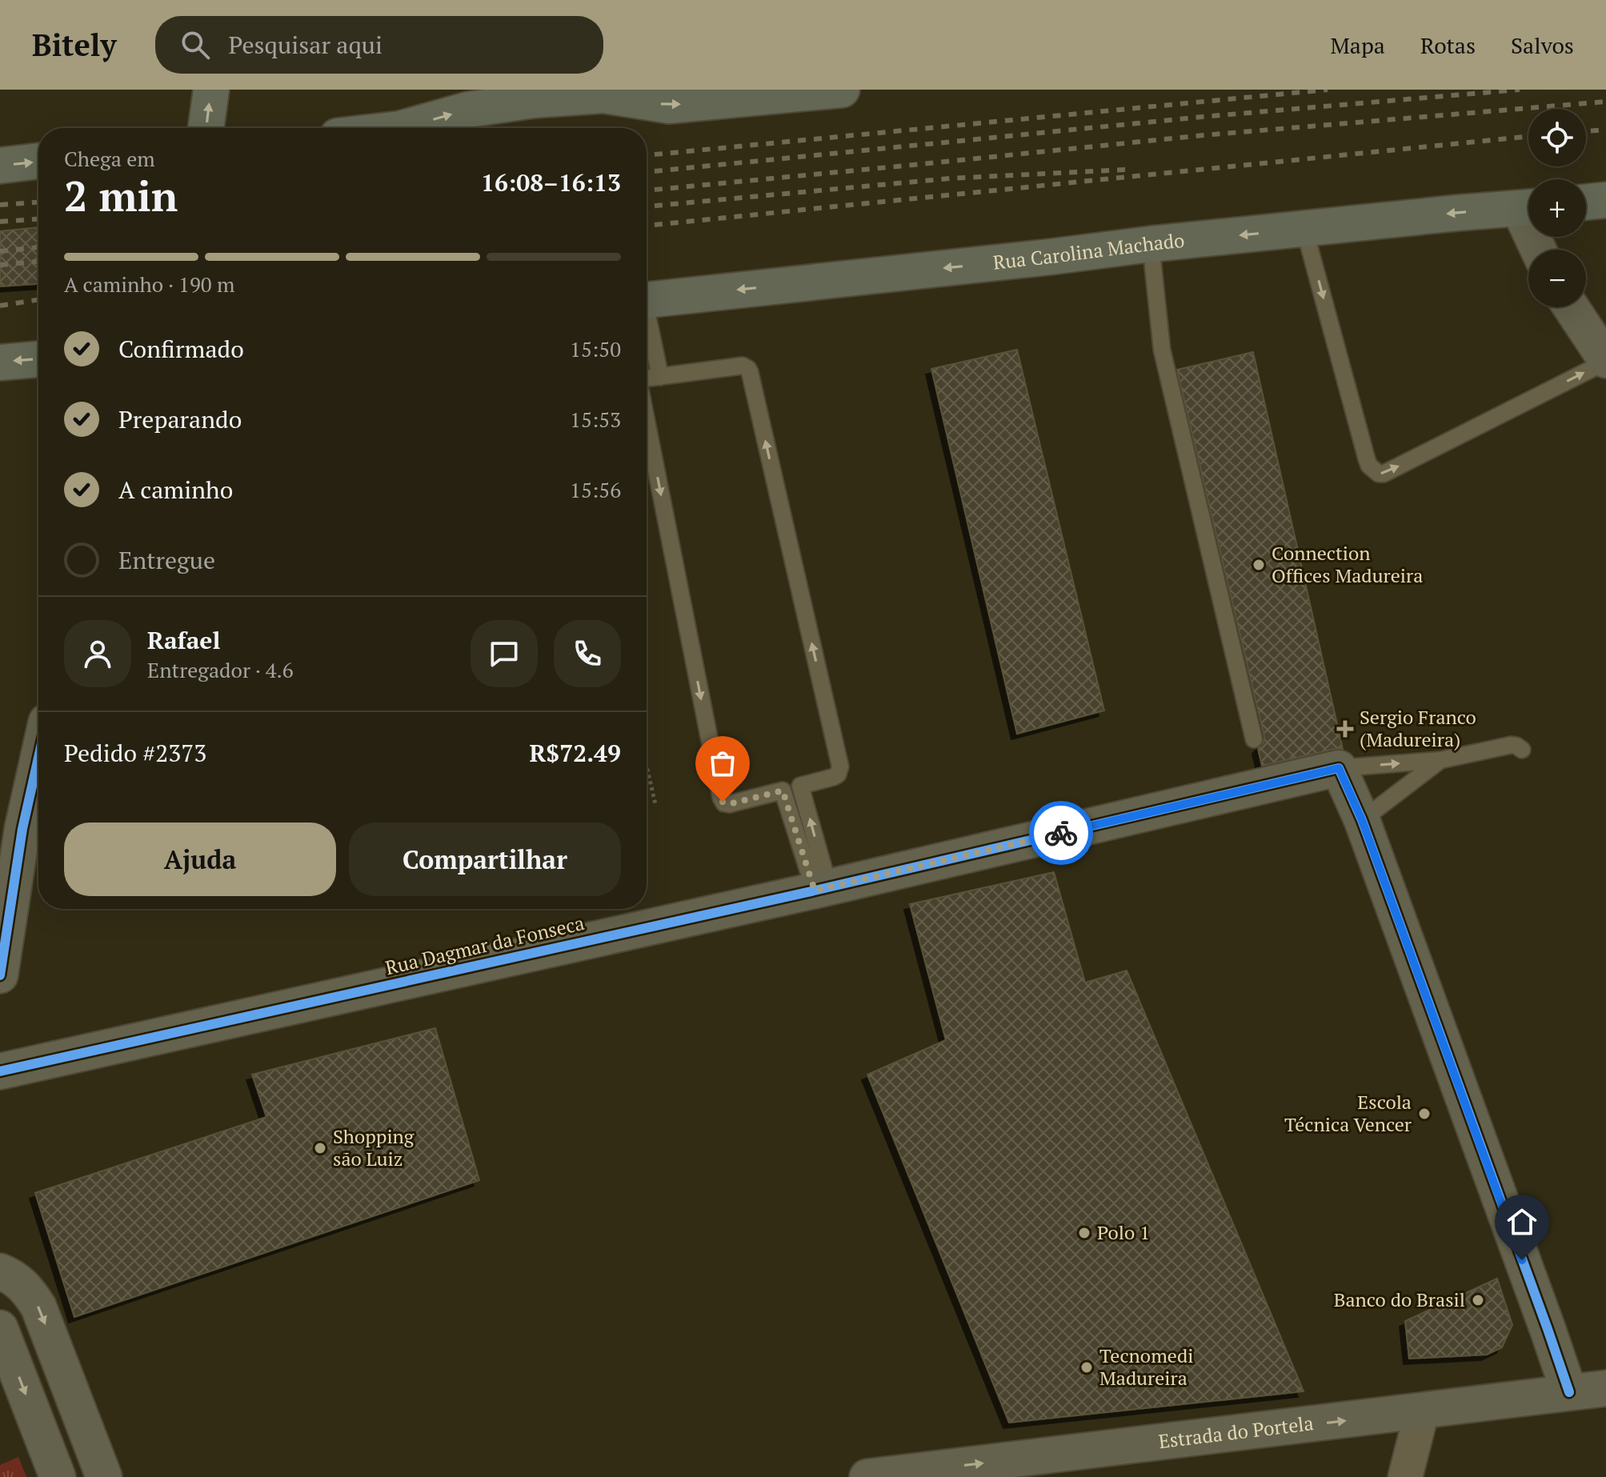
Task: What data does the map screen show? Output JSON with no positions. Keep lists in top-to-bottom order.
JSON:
{
  "streets": {
    "main road": ["Rua Carolina Machado"],
    "street": ["Rua Dagmar da Fonseca", "Estrada do Portela"]
  },
  "one_way": ["Rua Carolina Machado", "Estrada do Portela"],
  "places": {
    "other": [
      "Connection Offices Madureira",
      "Escola Técnica Vencer",
      "Shopping são Luiz",
      "Polo 1",
      "Banco do Brasil",
      "Tecnomedi Madureira"
    ],
    "health": ["Sergio Franco (Madureira)"]
  },
  "page": {
    "header": "Bitely",
    "search": "Pesquisar aqui",
    "nav": ["Mapa", "Rotas", "Salvos"],
    "map_buttons": ["+", "−"],
    "heading": ["2 min", "Chega em", "16:08–16:13"],
    "panel": [
      "Rafael",
      "Entregador · 4.6",
      "Pedido #2373",
      "R$72.49"
    ],
    "bar": "A caminho · 190 m",
    "list": [
      ["Confirmado", "15:50"],
      ["Preparando", "15:53"],
      ["A caminho", "15:56"],
      "Entregue"
    ],
    "buttons": ["Ajuda", "Compartilhar"]
  }
}
